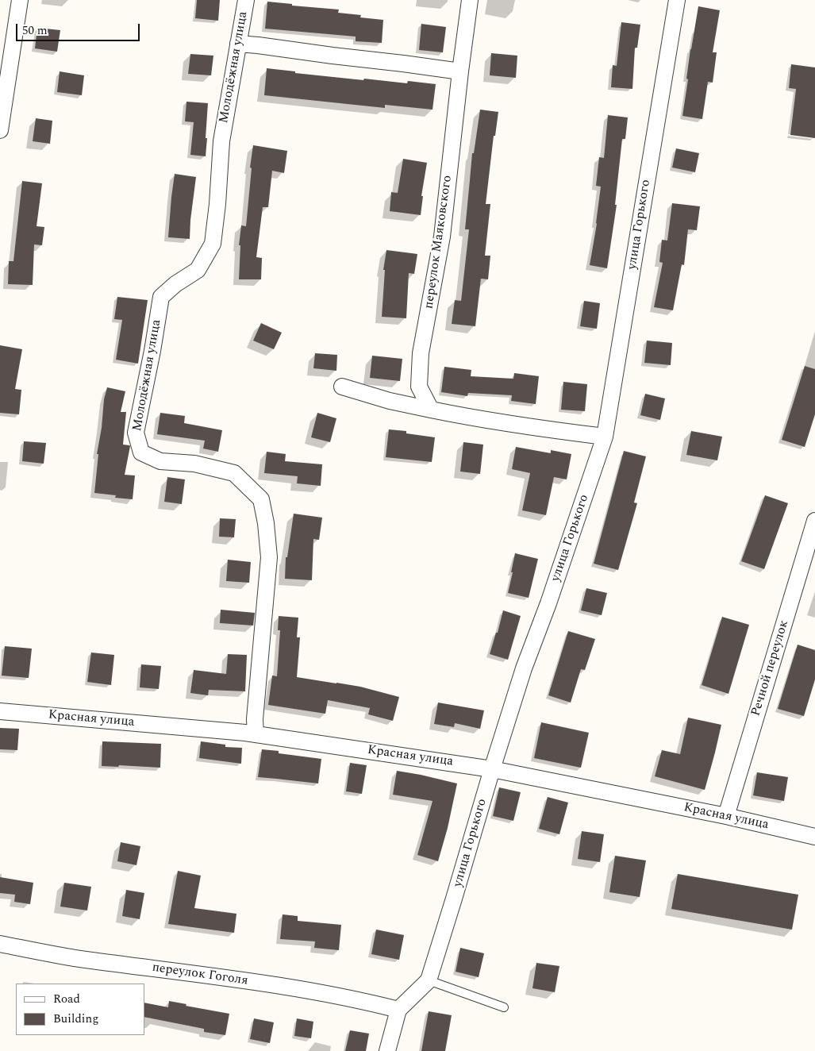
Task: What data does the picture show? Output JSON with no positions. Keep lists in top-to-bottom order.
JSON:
{
  "streets": {
    "street": [
      "Молодёжная улица",
      "улица Горького",
      "переулок Маяковского",
      "Речной переулок",
      "Красная улица",
      "переулок Гоголя"
    ]
  },
  "crossings": [
    ["Молодёжная улица", "Красная улица"],
    ["улица Горького", "Красная улица"],
    ["улица Горького", "переулок Гоголя"],
    ["Речной переулок", "Красная улица"]
  ],
  "legend": ["Road", "Building"],
  "scale_bar": "50 m"
}
